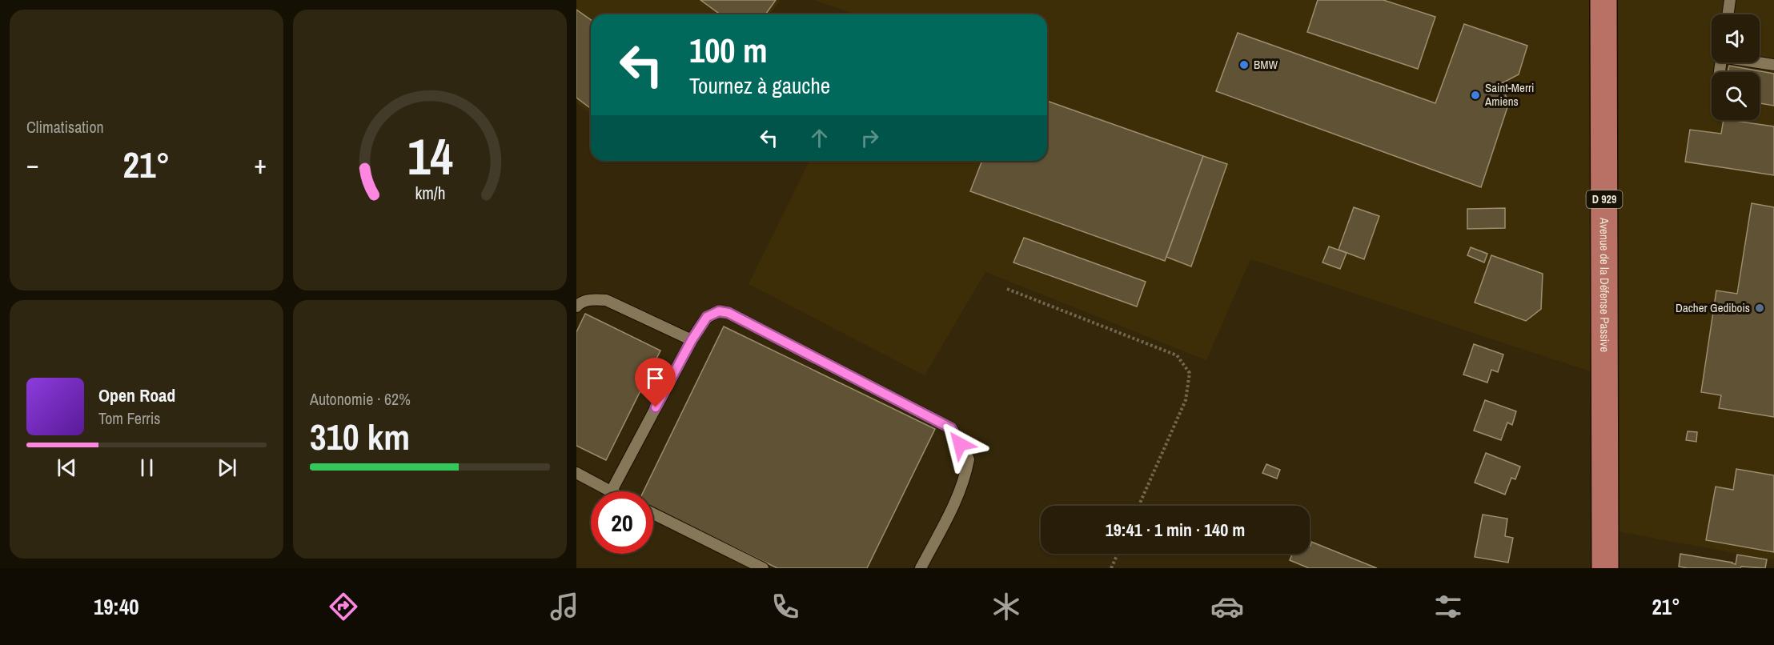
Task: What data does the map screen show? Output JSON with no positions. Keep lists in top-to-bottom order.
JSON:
{
  "streets": {
    "main road": ["D 929", "Avenue de la Défense Passive"]
  },
  "places": ["BMW", "Saint-Merri Amiens", "Dacher Gedibois"],
  "page": {
    "tile": [
      "Climatisation",
      ["Autonomie · 62%", "310 km"]
    ],
    "turn": ["100 m", "Tournez à gauche"],
    "heat": ["−", "21°", "+"],
    "song": ["Open Road", "Tom Ferris"],
    "limit": "20",
    "trip": "19:41 · 1 min · 140 m",
    "tabs": ["19:40", "21°"],
    "gauge": ["14", "km/h"]
  }
}
